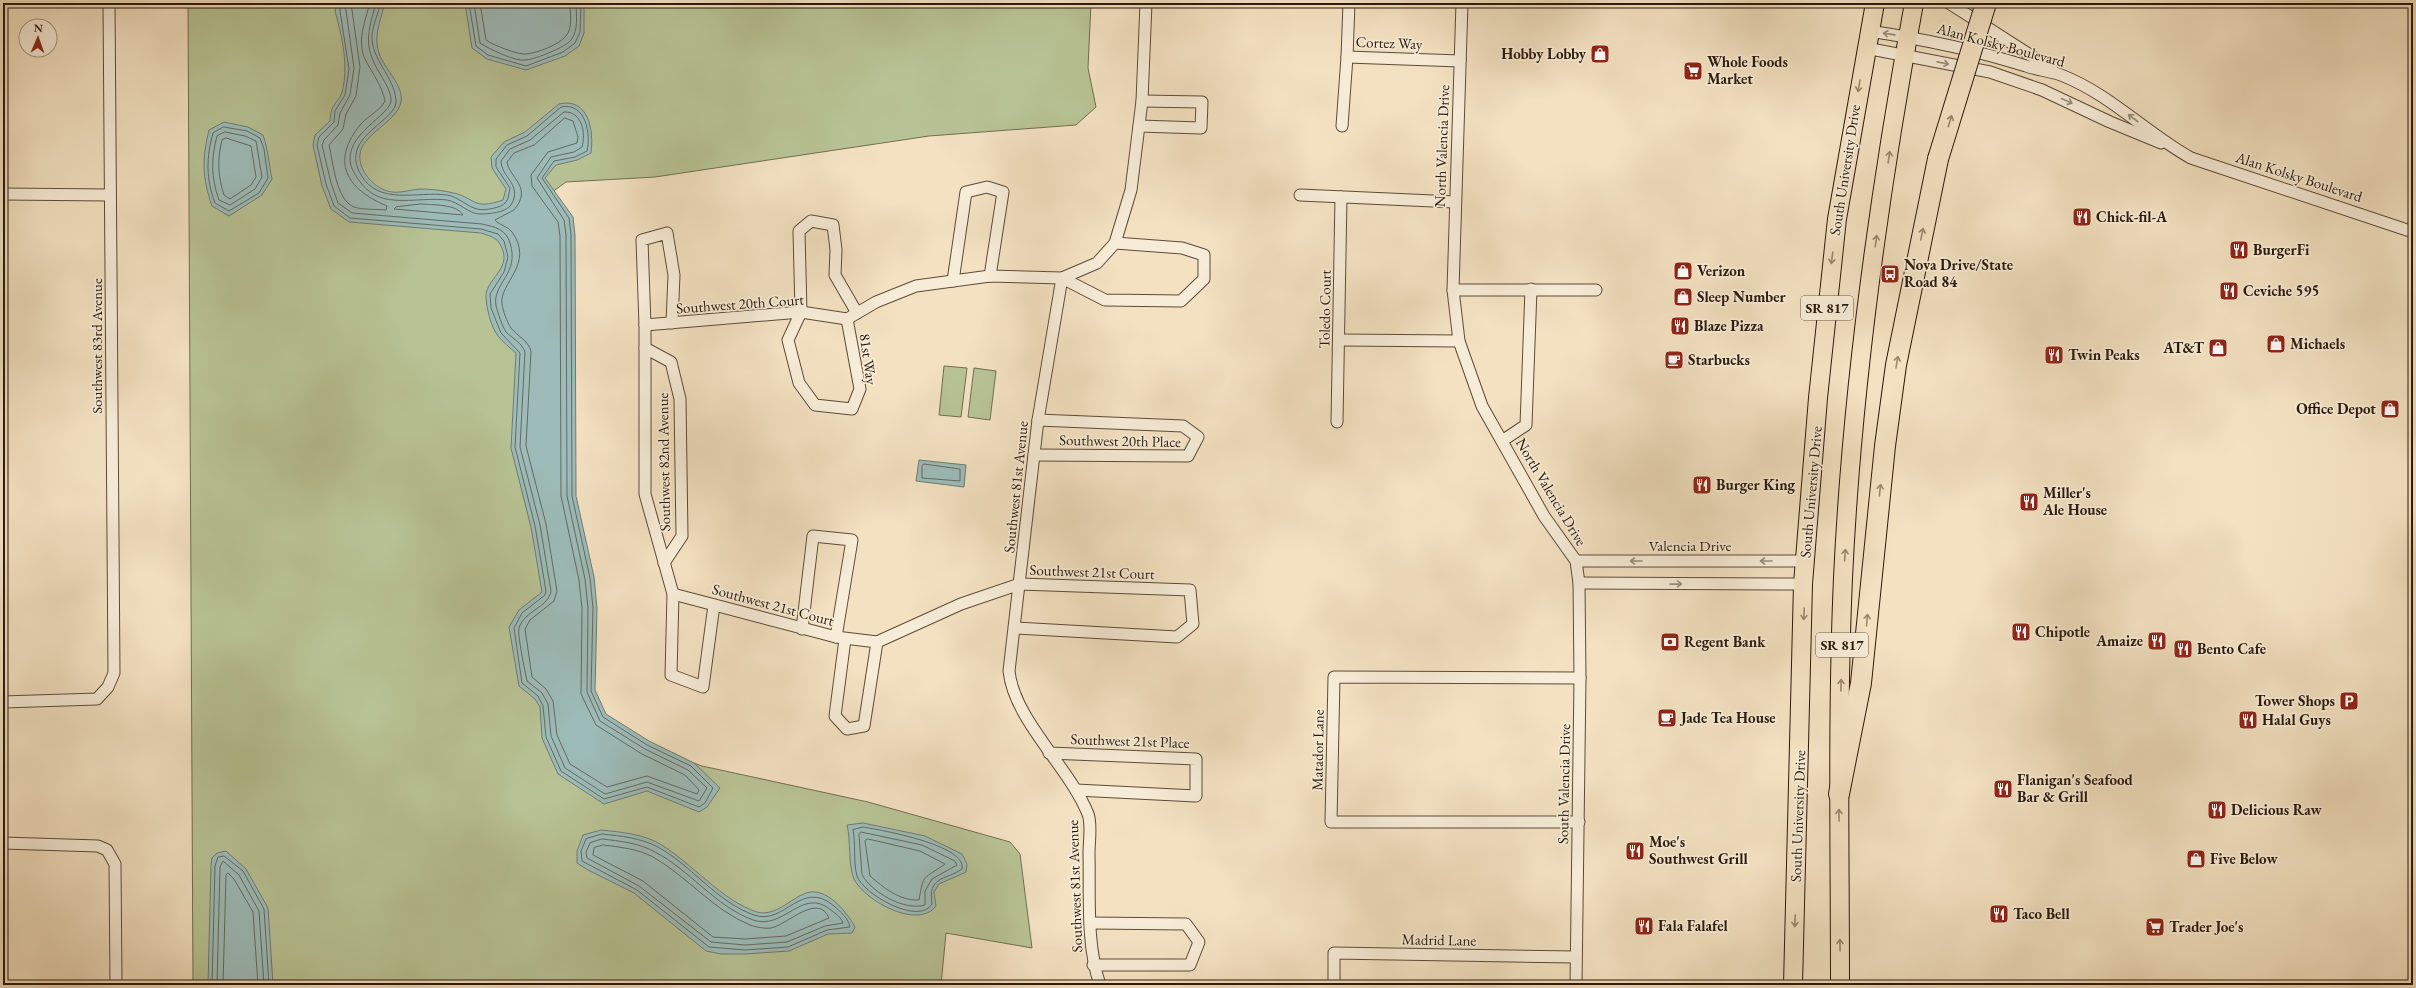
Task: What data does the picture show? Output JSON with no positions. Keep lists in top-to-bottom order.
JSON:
{
  "streets": {
    "main road": ["South University Drive", "SR 817"],
    "street": [
      "Cortez Way",
      "Alan Kolsky Boulevard",
      "North Valencia Drive",
      "Southwest 20th Court",
      "Toledo Court",
      "Southwest 83rd Avenue",
      "81st Way",
      "Southwest 20th Place",
      "Southwest 82nd Avenue",
      "Southwest 81st Avenue",
      "Valencia Drive",
      "Southwest 21st Court",
      "Southwest 21st Place",
      "Matador Lane",
      "South Valencia Drive",
      "Madrid Lane"
    ]
  },
  "crossings": [
    ["Cortez Way", "North Valencia Drive"],
    ["Alan Kolsky Boulevard", "South University Drive"],
    ["Alan Kolsky Boulevard", "SR 817"],
    ["North Valencia Drive", "Valencia Drive"],
    ["North Valencia Drive", "South Valencia Drive"],
    ["South University Drive", "Valencia Drive"],
    ["Southwest 20th Court", "81st Way"],
    ["Southwest 20th Court", "Southwest 82nd Avenue"],
    ["Southwest 20th Place", "Southwest 81st Avenue"],
    ["Southwest 82nd Avenue", "Southwest 21st Court"],
    ["Southwest 81st Avenue", "Southwest 21st Court"],
    ["Southwest 81st Avenue", "Southwest 21st Place"],
    ["Matador Lane", "South Valencia Drive"],
    ["South Valencia Drive", "Madrid Lane"]
  ],
  "places": {
    "shop": [
      "Hobby Lobby",
      "Verizon",
      "Sleep Number",
      "Michaels",
      "AT&T",
      "Office Depot",
      "Five Below"
    ],
    "supermarket": ["Whole Foods Market", "Trader Joe's"],
    "restaurant": [
      "Chick-fil-A",
      "BurgerFi",
      "Ceviche 595",
      "Blaze Pizza",
      "Twin Peaks",
      "Burger King",
      "Miller's Ale House",
      "Chipotle",
      "Amaize",
      "Bento Cafe",
      "Halal Guys",
      "Flanigan's Seafood Bar & Grill",
      "Delicious Raw",
      "Moe's Southwest Grill",
      "Taco Bell",
      "Fala Falafel"
    ],
    "bus stop": ["Nova Drive/State Road 84"],
    "cafe": ["Starbucks", "Jade Tea House"],
    "bank": ["Regent Bank"],
    "parking": ["Tower Shops"]
  },
  "north": "top"
}
